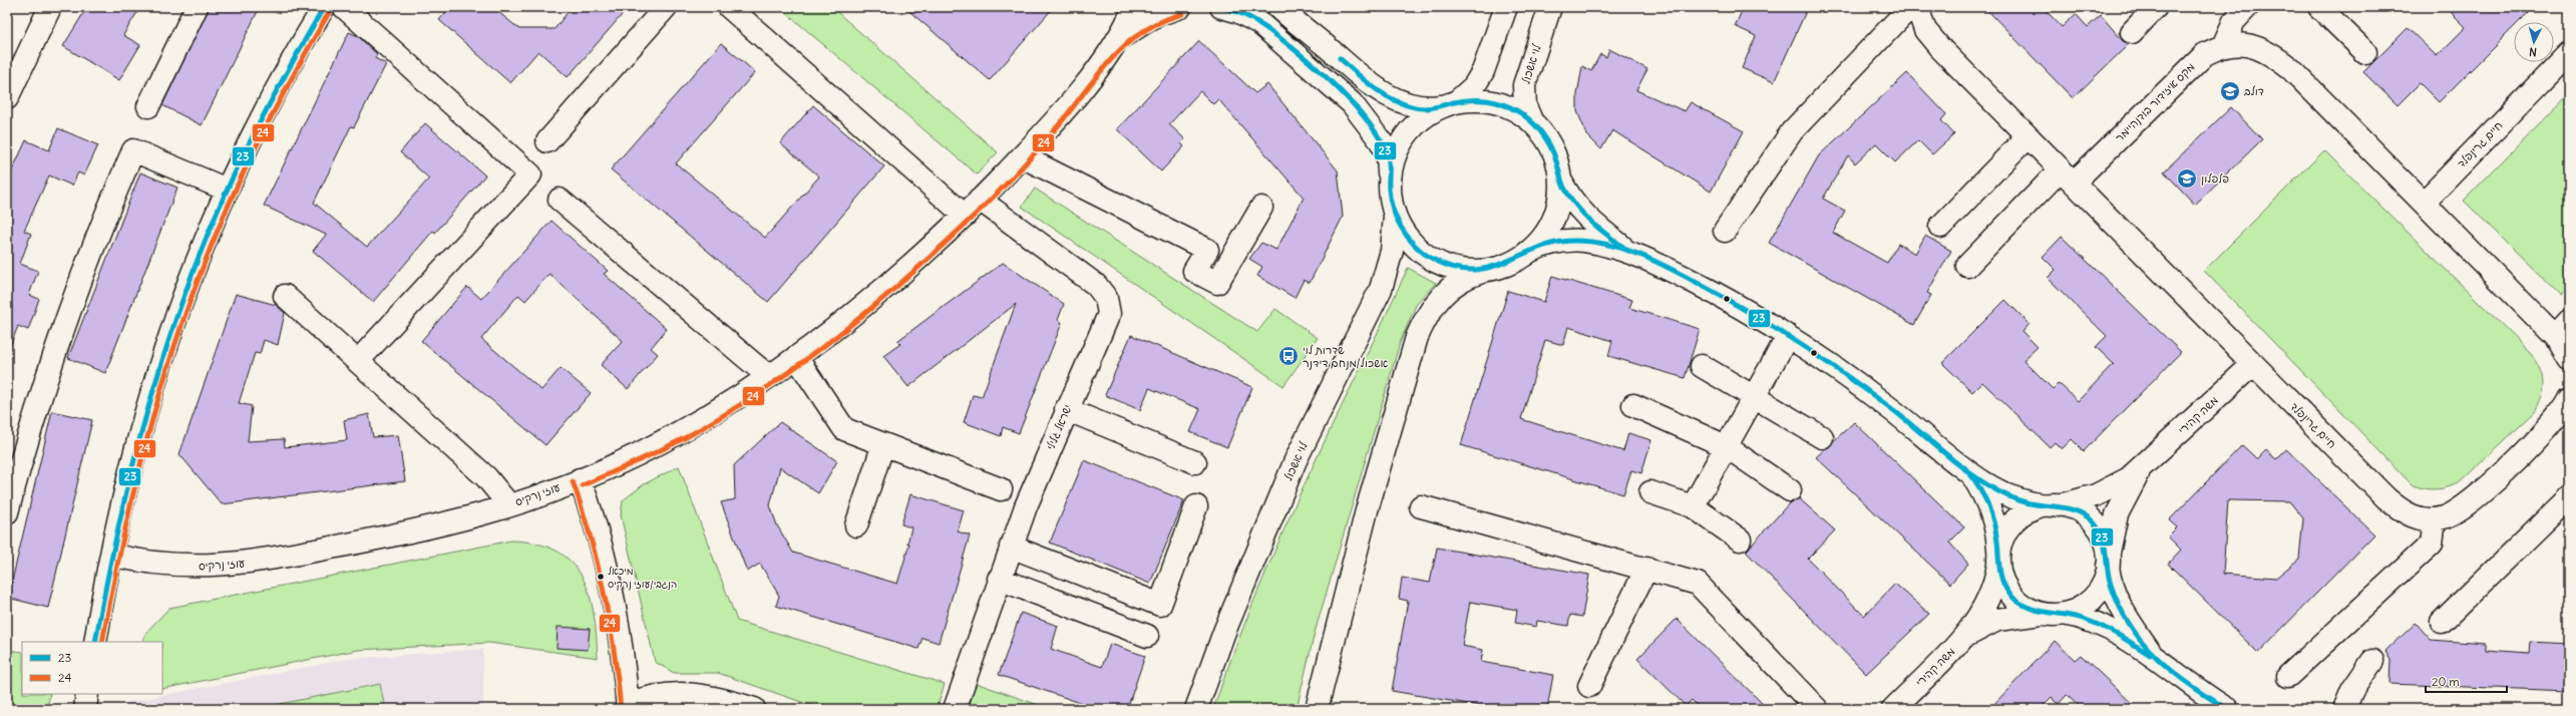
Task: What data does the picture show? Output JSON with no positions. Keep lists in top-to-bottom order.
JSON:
{
  "streets": {
    "street": [
      "לוי אשכול",
      "מקס איזידור בודנהיימר",
      "חיים גרינפלד",
      "משה קהירי",
      "ישראל גלילי",
      "עוזי נרקיס"
    ]
  },
  "crossings": [
    ["מקס איזידור בודנהיימר", "חיים גרינפלד"],
    ["חיים גרינפלד", "משה קהירי"],
    ["ישראל גלילי", "עוזי נרקיס"]
  ],
  "places": {
    "school or university": ["דולב", "פלפלון"],
    "bus stop": ["שדרות לוי אשכול/מנחם דידנר"],
    "other": ["מיכאל הנגבי/עוזי נרקיס"]
  },
  "lines": ["transit line 23", "transit line 24"],
  "legend": ["23", "24"],
  "scale_bar": "20 m",
  "north": "bottom"
}
